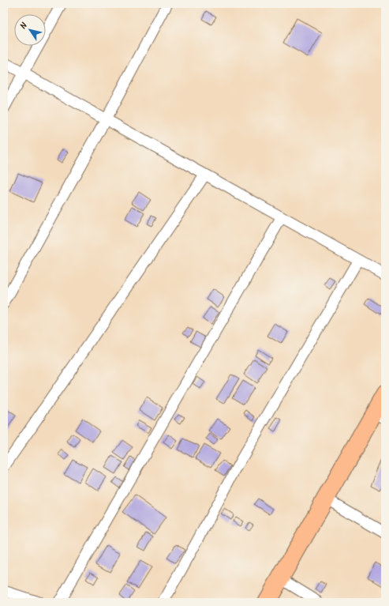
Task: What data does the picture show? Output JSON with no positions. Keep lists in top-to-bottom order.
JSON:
{
  "north": "top left"
}
